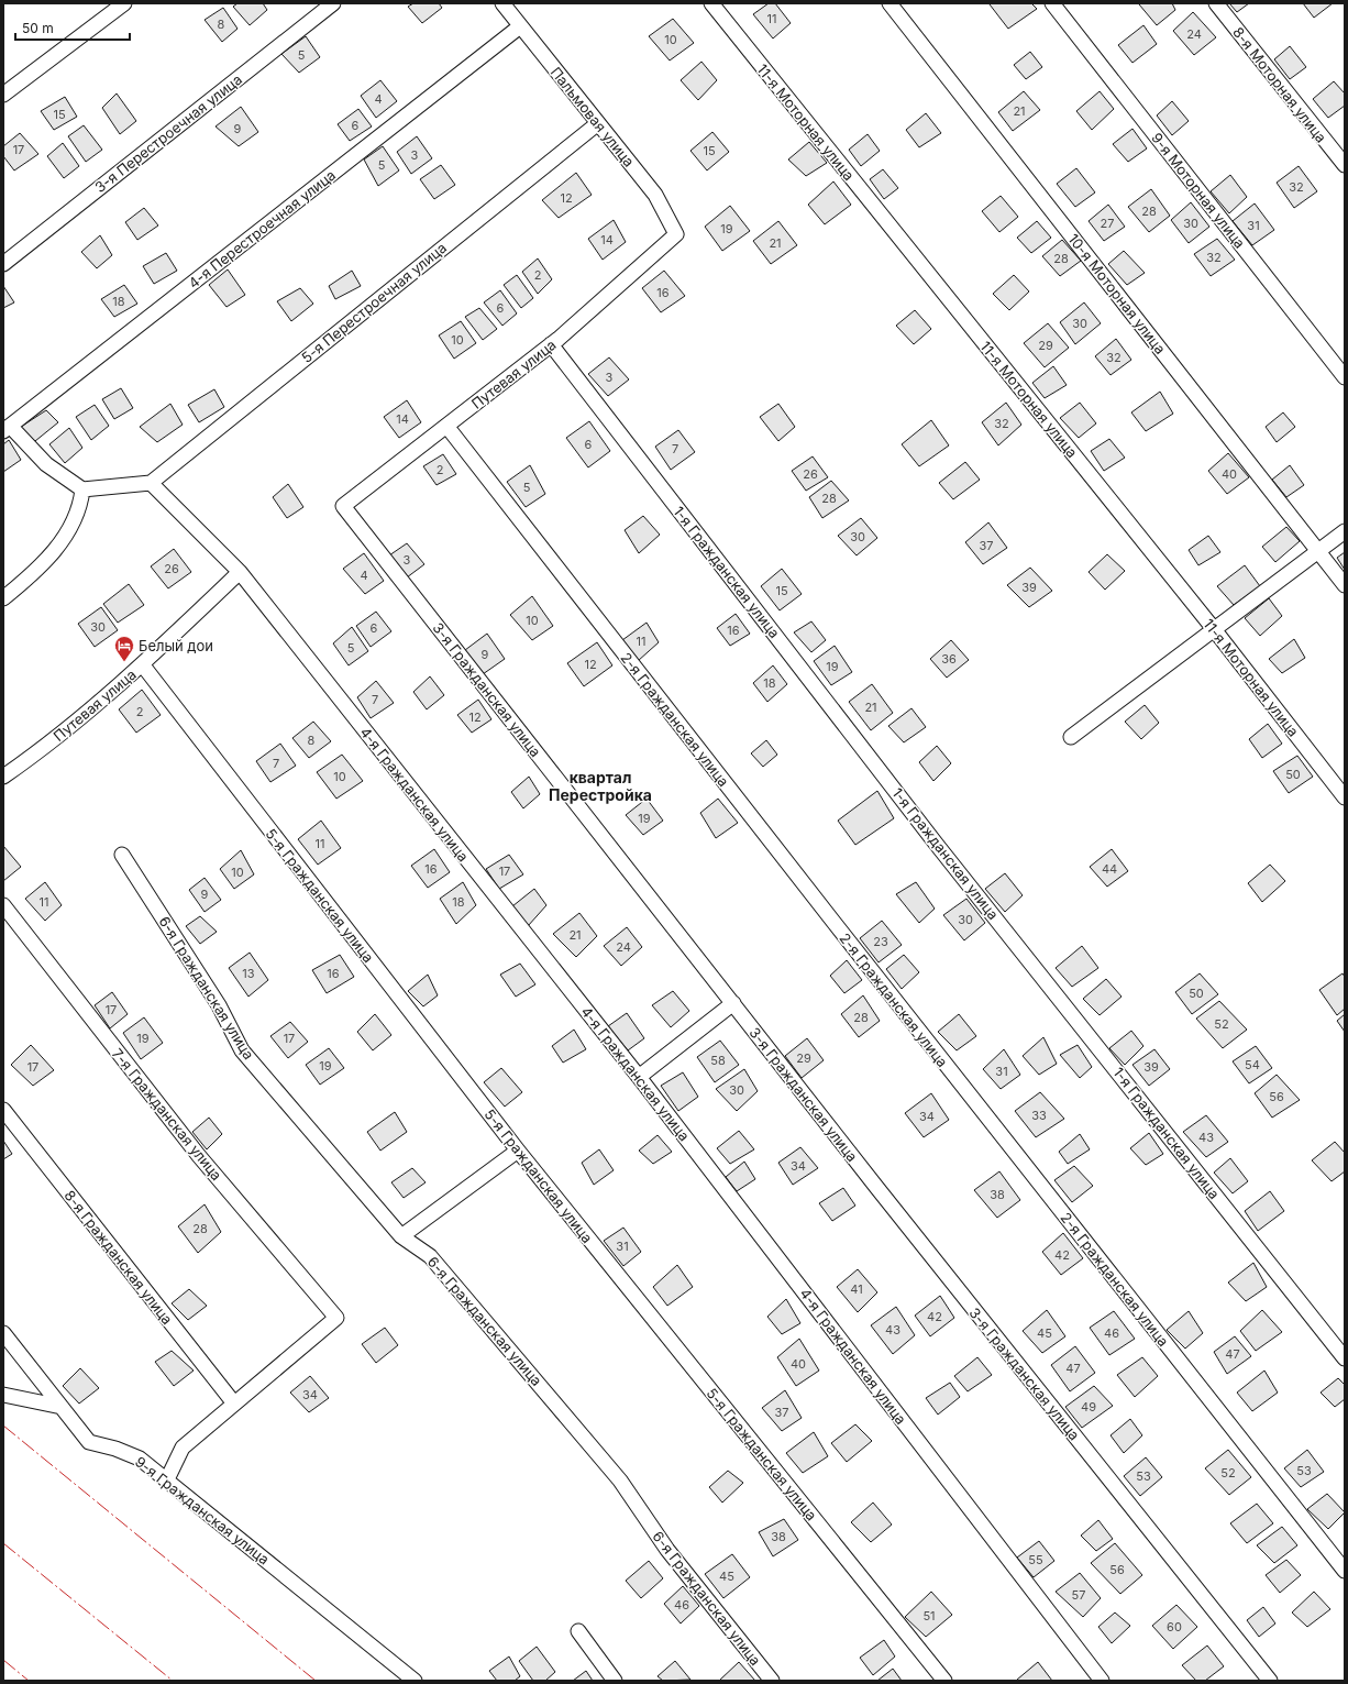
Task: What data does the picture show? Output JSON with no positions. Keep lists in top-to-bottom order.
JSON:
{
  "streets": {
    "street": [
      "8-я Моторная улица",
      "Пальмовая улица",
      "11-я Моторная улица",
      "3-я Перестроечная улица",
      "9-я Моторная улица",
      "4-я Перестроечная улица",
      "10-я Моторная улица",
      "5-я Перестроечная улица",
      "Путевая улица",
      "1-я Гражданская улица",
      "3-я Гражданская улица",
      "2-я Гражданская улица",
      "4-я Гражданская улица",
      "5-я Гражданская улица",
      "6-я Гражданская улица",
      "7-я Гражданская улица",
      "8-я Гражданская улица",
      "9-я Гражданская улица"
    ]
  },
  "crossings": [
    ["Пальмовая улица", "4-я Перестроечная улица"],
    ["Пальмовая улица", "5-я Перестроечная улица"],
    ["Пальмовая улица", "Путевая улица"],
    ["5-я Перестроечная улица", "4-я Гражданская улица"],
    ["Путевая улица", "1-я Гражданская улица"],
    ["Путевая улица", "3-я Гражданская улица"],
    ["Путевая улица", "2-я Гражданская улица"],
    ["Путевая улица", "4-я Гражданская улица"],
    ["Путевая улица", "5-я Гражданская улица"],
    ["7-я Гражданская улица", "8-я Гражданская улица"]
  ],
  "districts": ["квартал Перестройка"],
  "places": {
    "hotel": ["Белый дои"]
  },
  "house_numbers": [
    "11",
    "8",
    "24",
    "10",
    "5",
    "4",
    "21",
    "15",
    "6",
    "9",
    "17",
    "15",
    "3",
    "5",
    "32",
    "12",
    "28",
    "27",
    "30",
    "31",
    "19",
    "14",
    "21",
    "32",
    "28",
    "2",
    "16",
    "18",
    "6",
    "30",
    "10",
    "29",
    "32",
    "3",
    "14",
    "32",
    "6",
    "7",
    "2",
    "26",
    "40",
    "5",
    "28",
    "30",
    "37",
    "3",
    "26",
    "4",
    "39",
    "15",
    "10",
    "30",
    "6",
    "16",
    "11",
    "5",
    "9",
    "36",
    "12",
    "19",
    "18",
    "7",
    "21",
    "2",
    "12",
    "8",
    "7",
    "50",
    "10",
    "19",
    "11",
    "16",
    "44",
    "17",
    "10",
    "9",
    "11",
    "18",
    "30",
    "21",
    "23",
    "24",
    "13",
    "16",
    "50",
    "17",
    "28",
    "52",
    "19",
    "17",
    "29",
    "58",
    "54",
    "19",
    "17",
    "39",
    "31",
    "30",
    "56",
    "33",
    "34",
    "43",
    "34",
    "38",
    "28",
    "31",
    "42",
    "41",
    "42",
    "43",
    "45",
    "46",
    "47",
    "40",
    "47",
    "34",
    "49",
    "37",
    "53",
    "52",
    "53",
    "38",
    "55",
    "56",
    "45",
    "57",
    "46",
    "51",
    "60"
  ],
  "scale_bar": "50 m"
}
